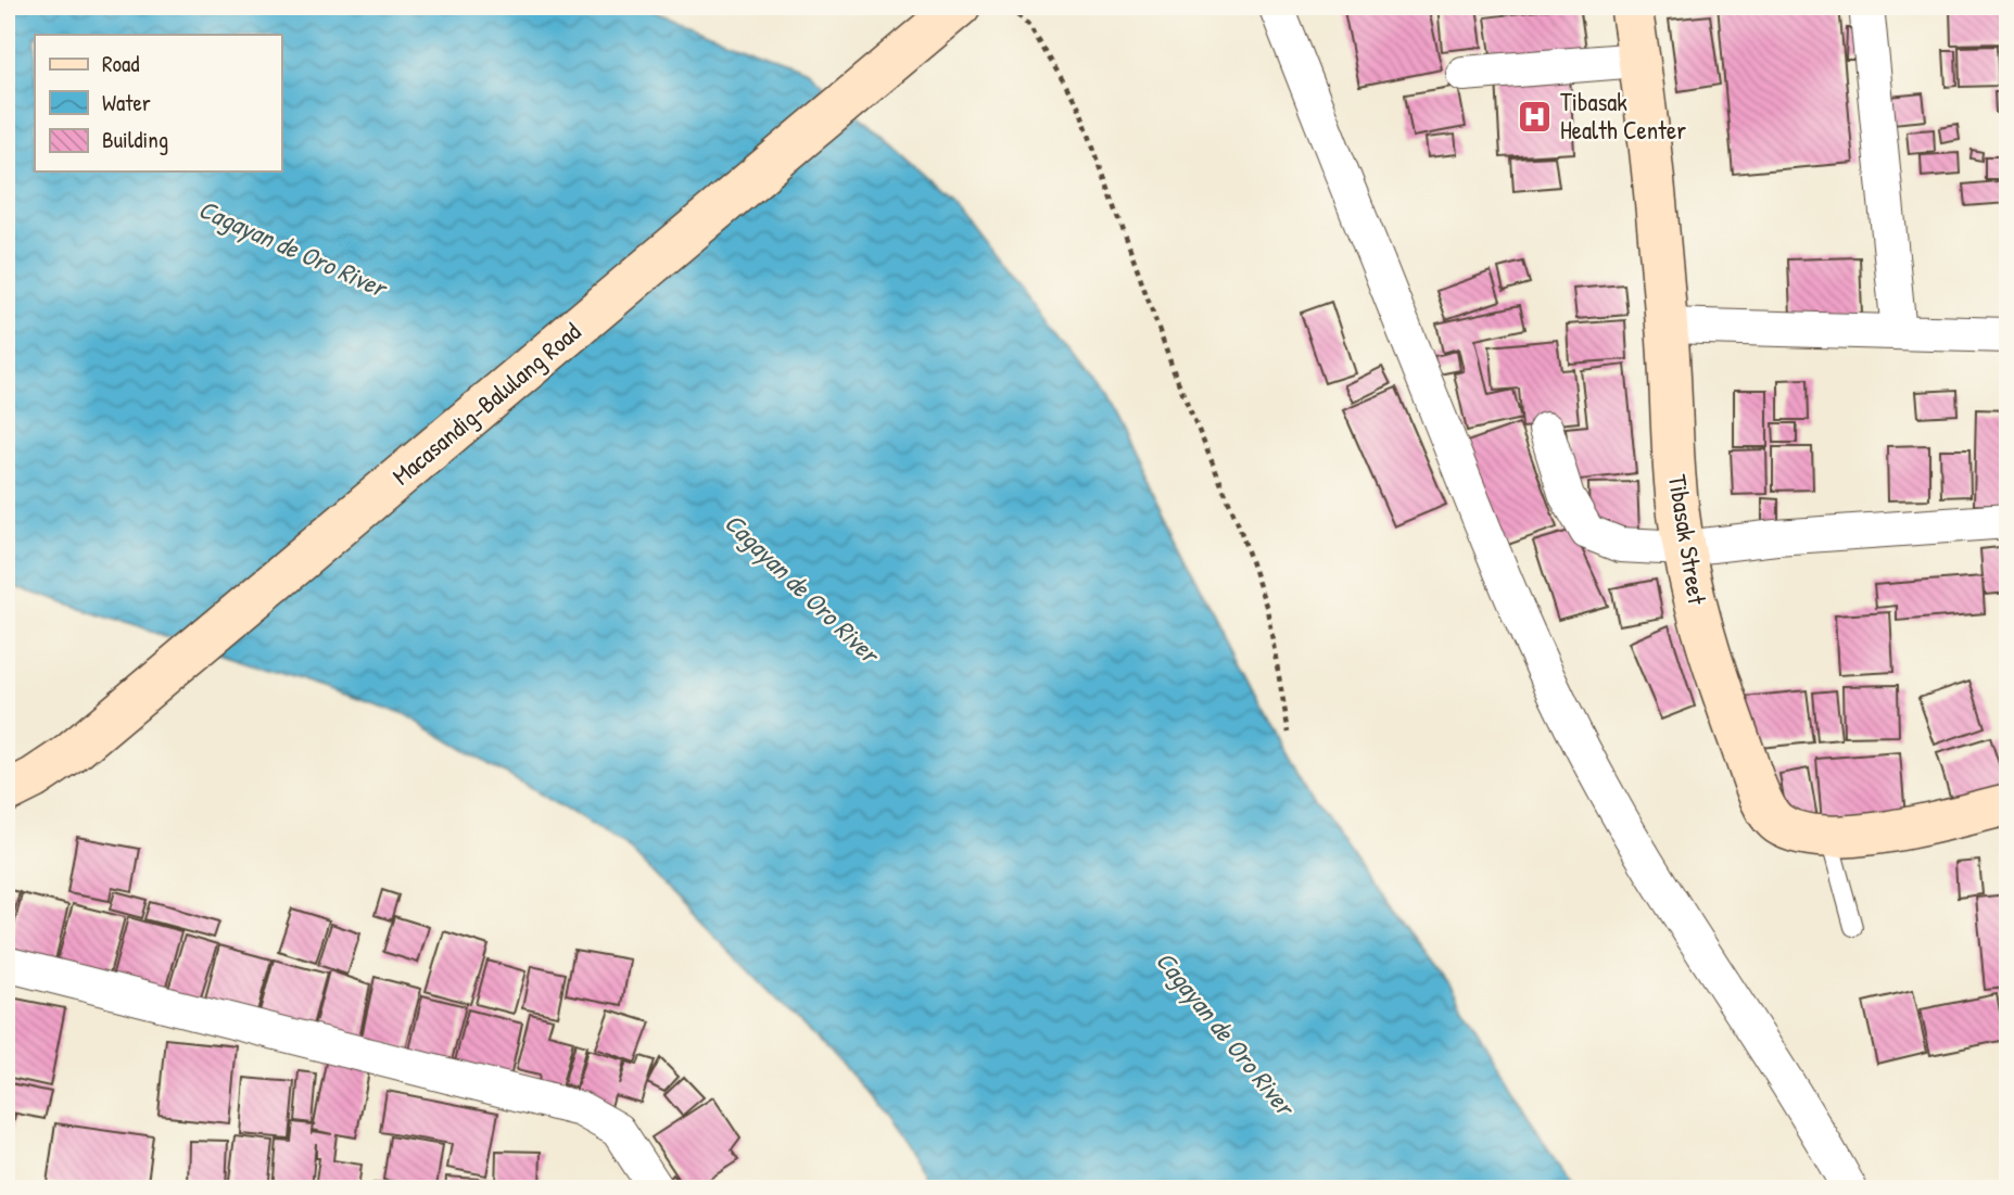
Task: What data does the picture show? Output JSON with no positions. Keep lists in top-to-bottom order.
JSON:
{
  "streets": {
    "street": ["Macasandig-Balulang Road", "Tibasak Street"]
  },
  "water": ["Cagayan de Oro River"],
  "places": {
    "hospital": ["Tibasak Health Center"]
  },
  "legend": ["Road", "Water", "Building"]
}
